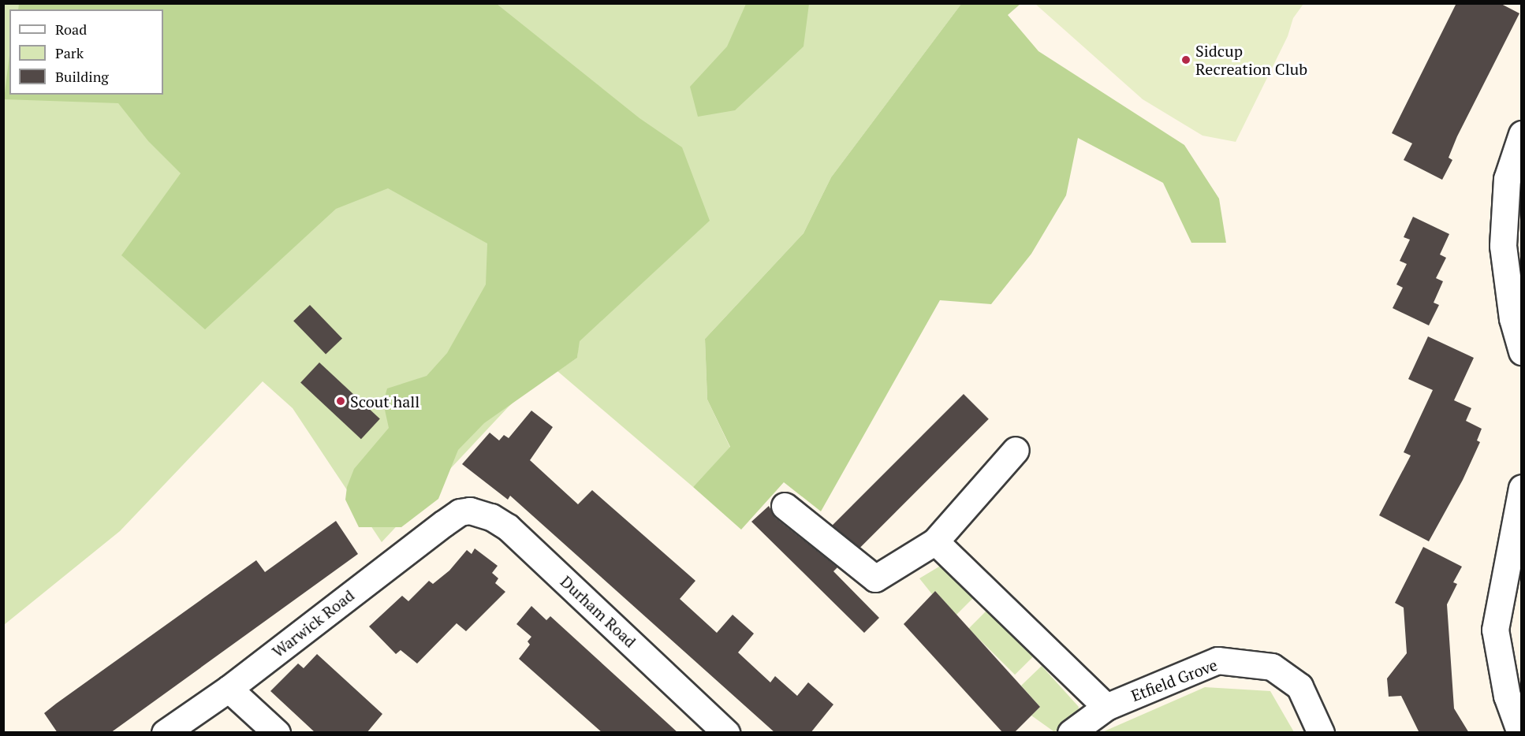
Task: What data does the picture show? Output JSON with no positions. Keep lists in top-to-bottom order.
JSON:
{
  "streets": {
    "street": ["Durham Road", "Warwick Road", "Etfield Grove"]
  },
  "crossings": [
    ["Durham Road", "Warwick Road"]
  ],
  "places": ["Sidcup Recreation Club", "Scout hall"],
  "legend": ["Road", "Park", "Building"]
}
